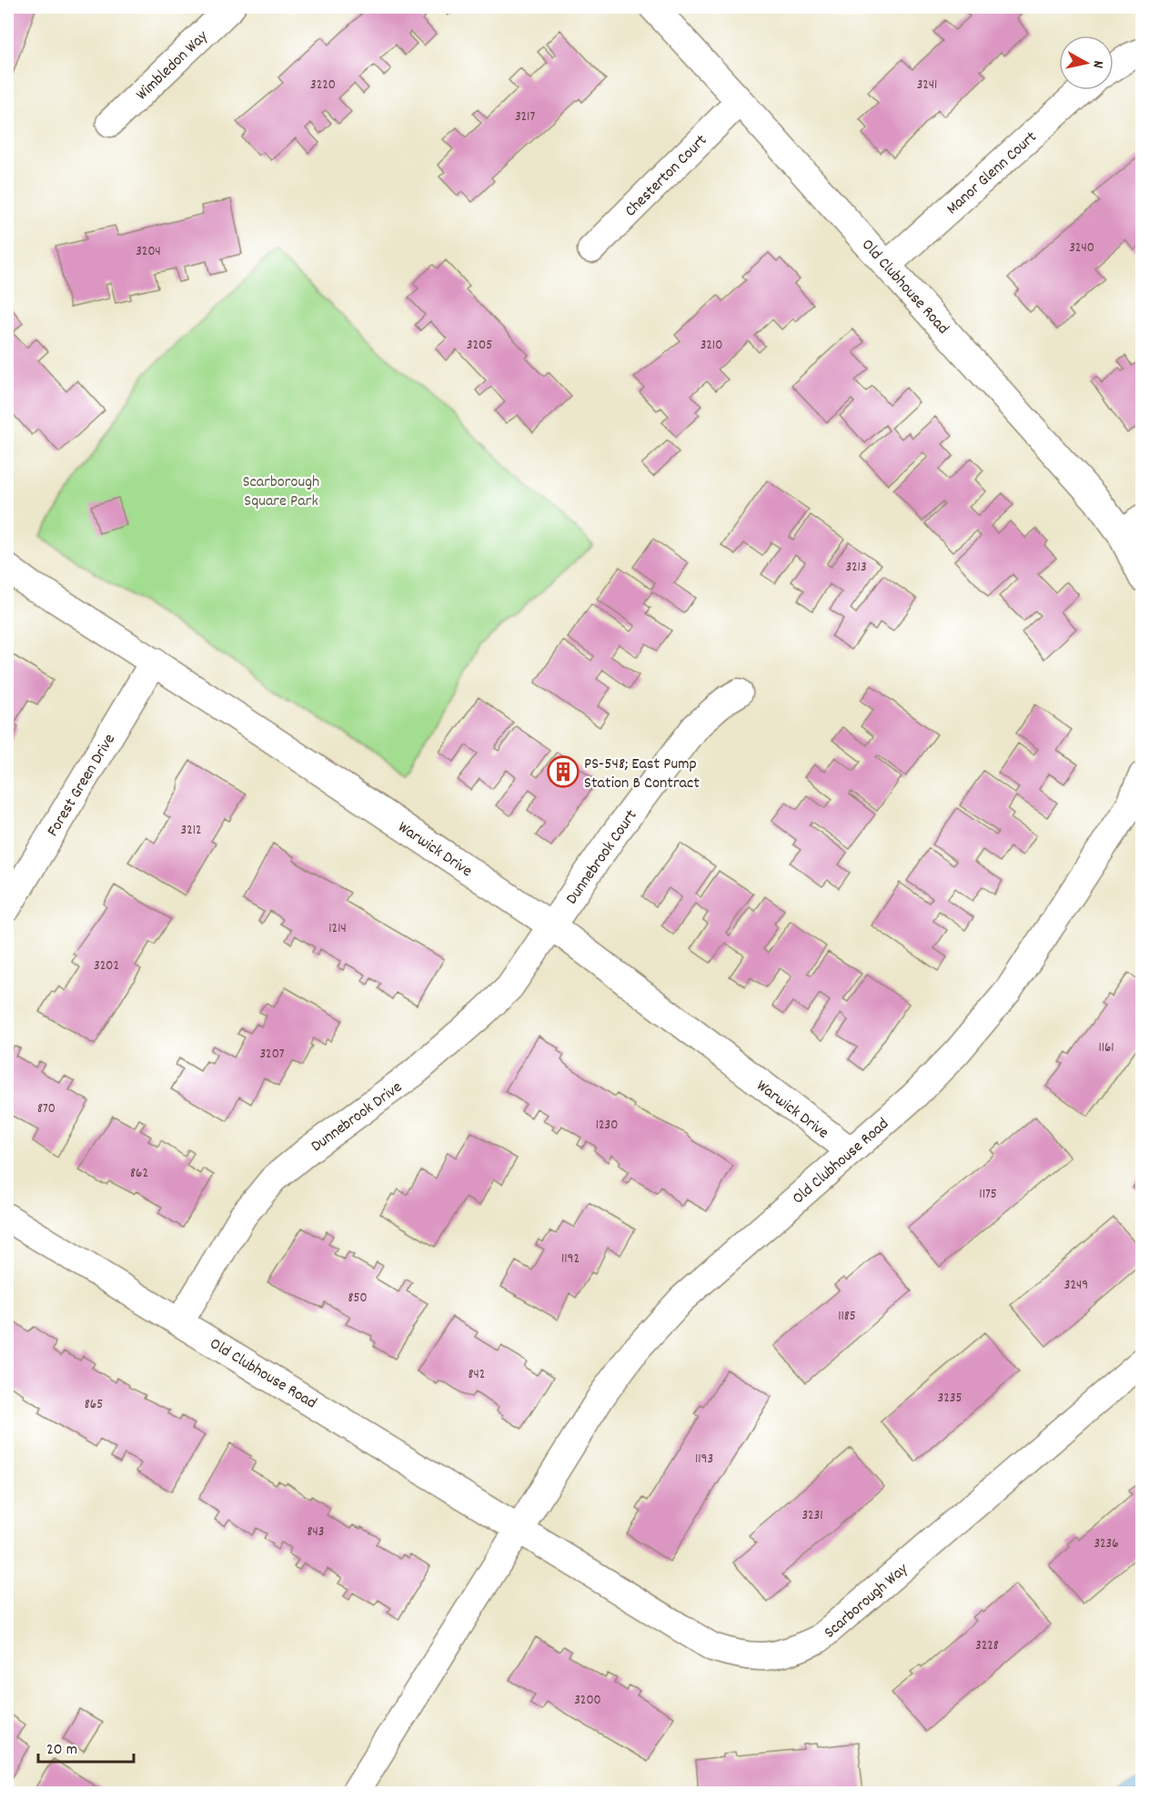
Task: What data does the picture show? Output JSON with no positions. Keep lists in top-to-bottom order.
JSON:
{
  "streets": {
    "street": [
      "Wimbledon Way",
      "Manor Glenn Court",
      "Chesterton Court",
      "Old Clubhouse Road",
      "Forest Green Drive",
      "Warwick Drive",
      "Dunnebrook Court",
      "Dunnebrook Drive",
      "Scarborough Way"
    ]
  },
  "crossings": [
    ["Manor Glenn Court", "Old Clubhouse Road"],
    ["Chesterton Court", "Old Clubhouse Road"],
    ["Old Clubhouse Road", "Warwick Drive"],
    ["Old Clubhouse Road", "Dunnebrook Drive"],
    ["Old Clubhouse Road", "Scarborough Way"],
    ["Forest Green Drive", "Warwick Drive"],
    ["Warwick Drive", "Dunnebrook Court"],
    ["Warwick Drive", "Dunnebrook Drive"],
    ["Dunnebrook Court", "Dunnebrook Drive"]
  ],
  "parks": ["Scarborough Square Park"],
  "places": {
    "building": ["PS-548; East Pump Station B Contract"]
  },
  "house_numbers": [
    "3220",
    "3241",
    "3217",
    "3240",
    "3204",
    "3205",
    "3210",
    "3213",
    "3212",
    "1214",
    "3202",
    "1161",
    "3207",
    "870",
    "1230",
    "862",
    "1175",
    "1192",
    "3249",
    "850",
    "1185",
    "842",
    "3235",
    "865",
    "1193",
    "3231",
    "843",
    "3236",
    "3228",
    "3200"
  ],
  "scale_bar": "20 m",
  "north": "right"
}
